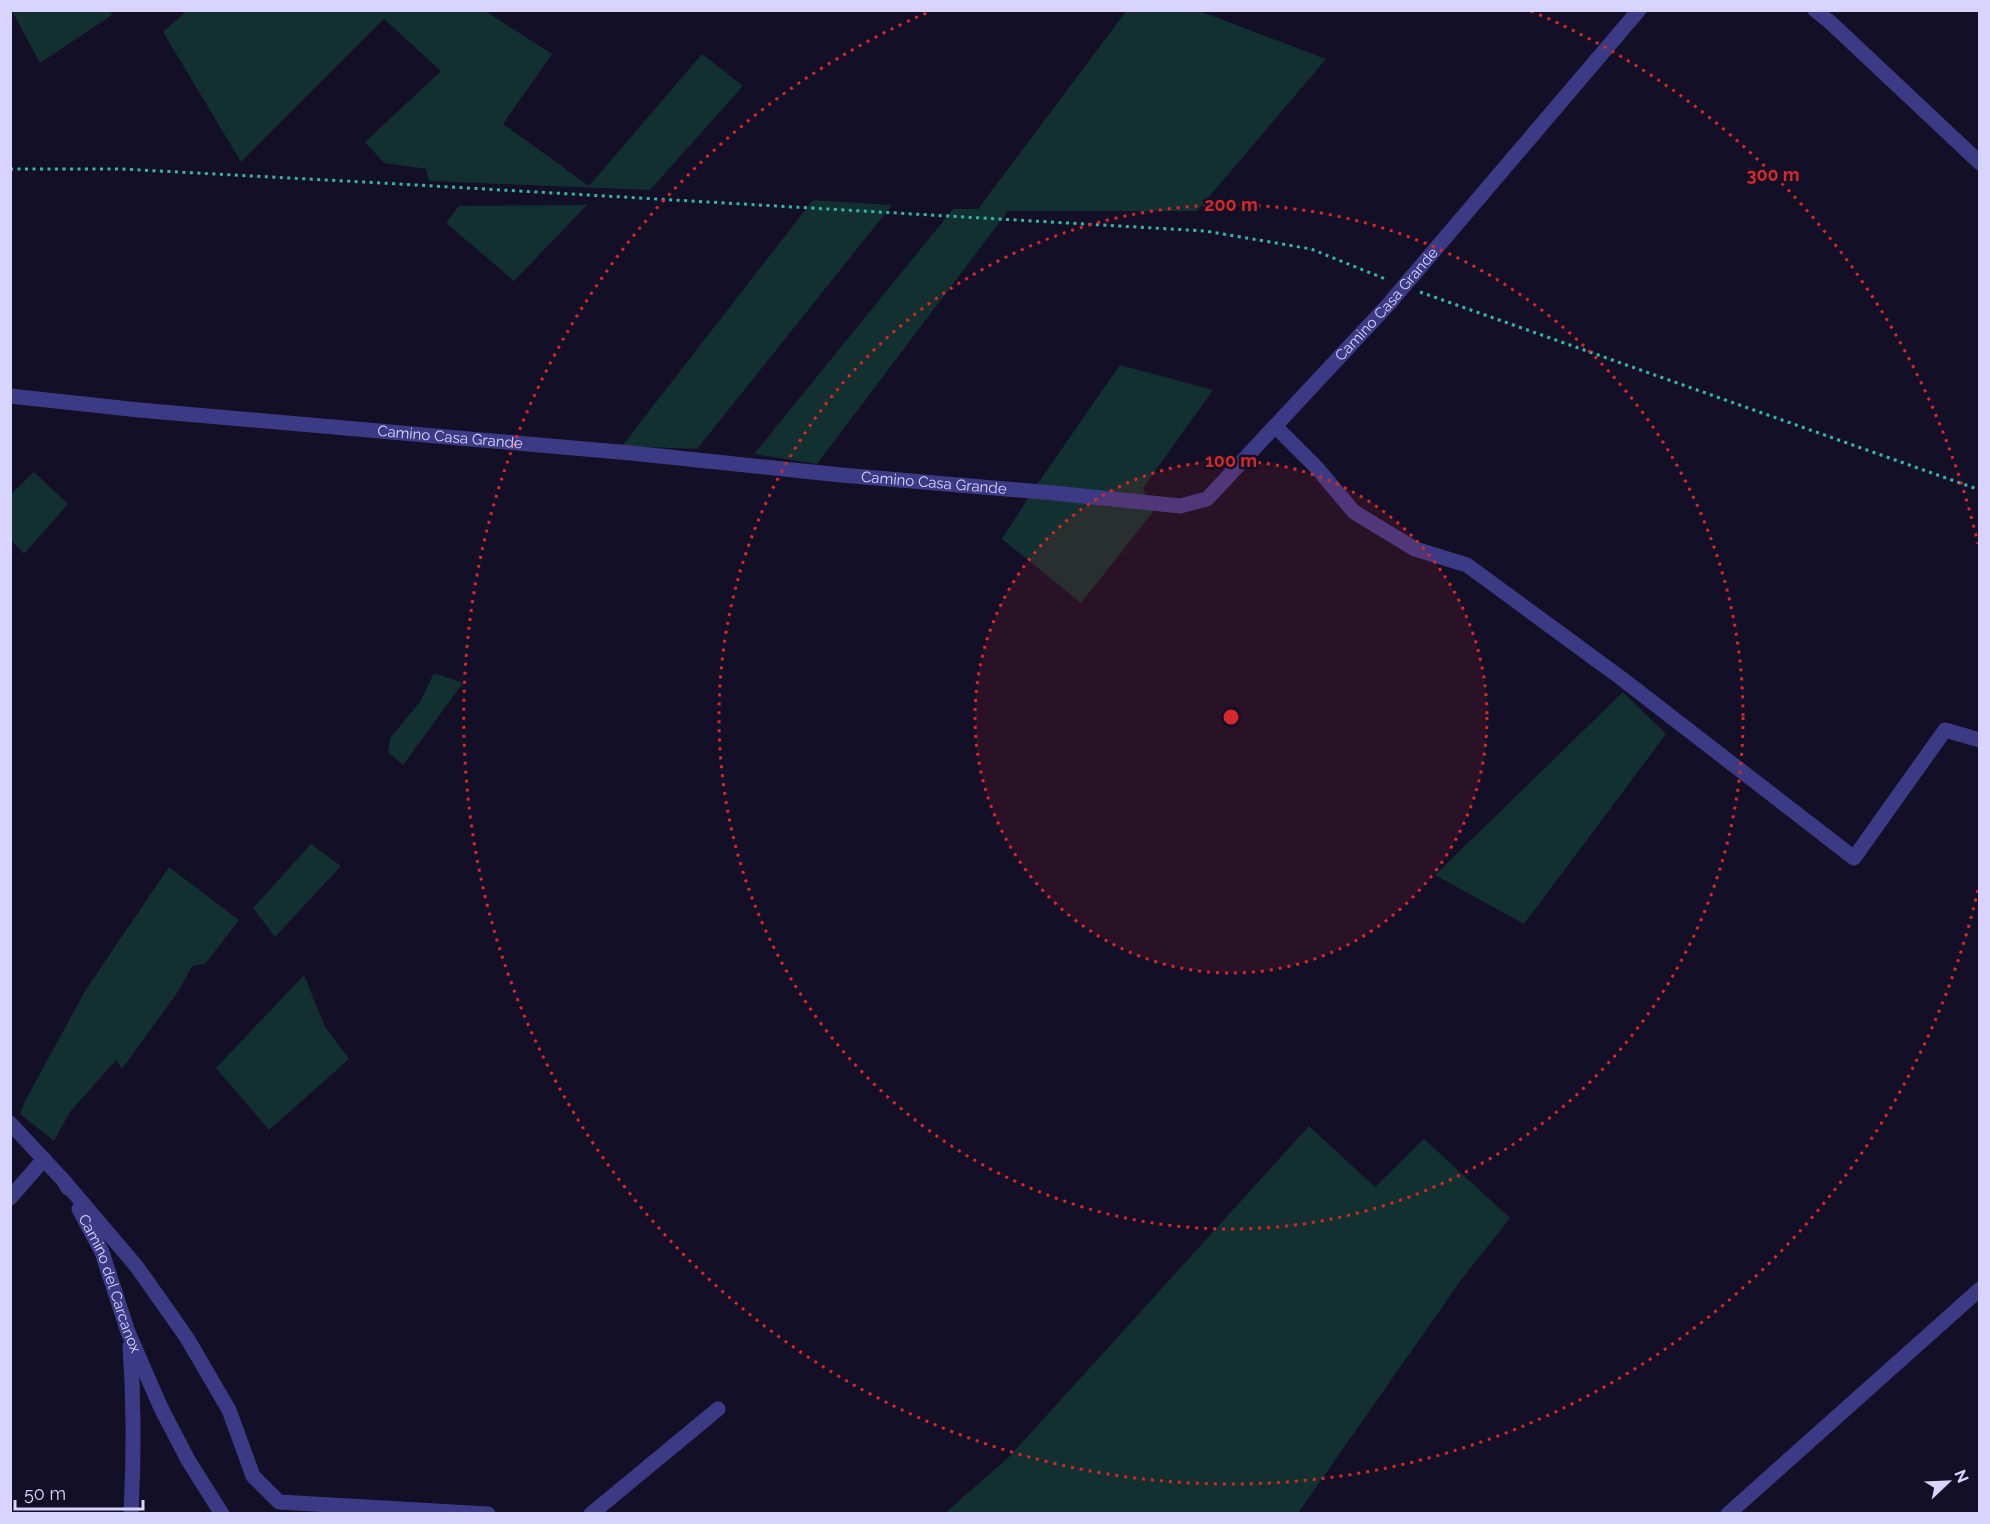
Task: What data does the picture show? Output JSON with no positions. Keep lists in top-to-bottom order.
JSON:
{
  "streets": {
    "street": ["Camino Casa Grande", "Camino del Carcanox"]
  },
  "scale_bar": "50 m",
  "north": "top right",
  "rings": ["300 m", "200 m", "100 m"]
}
